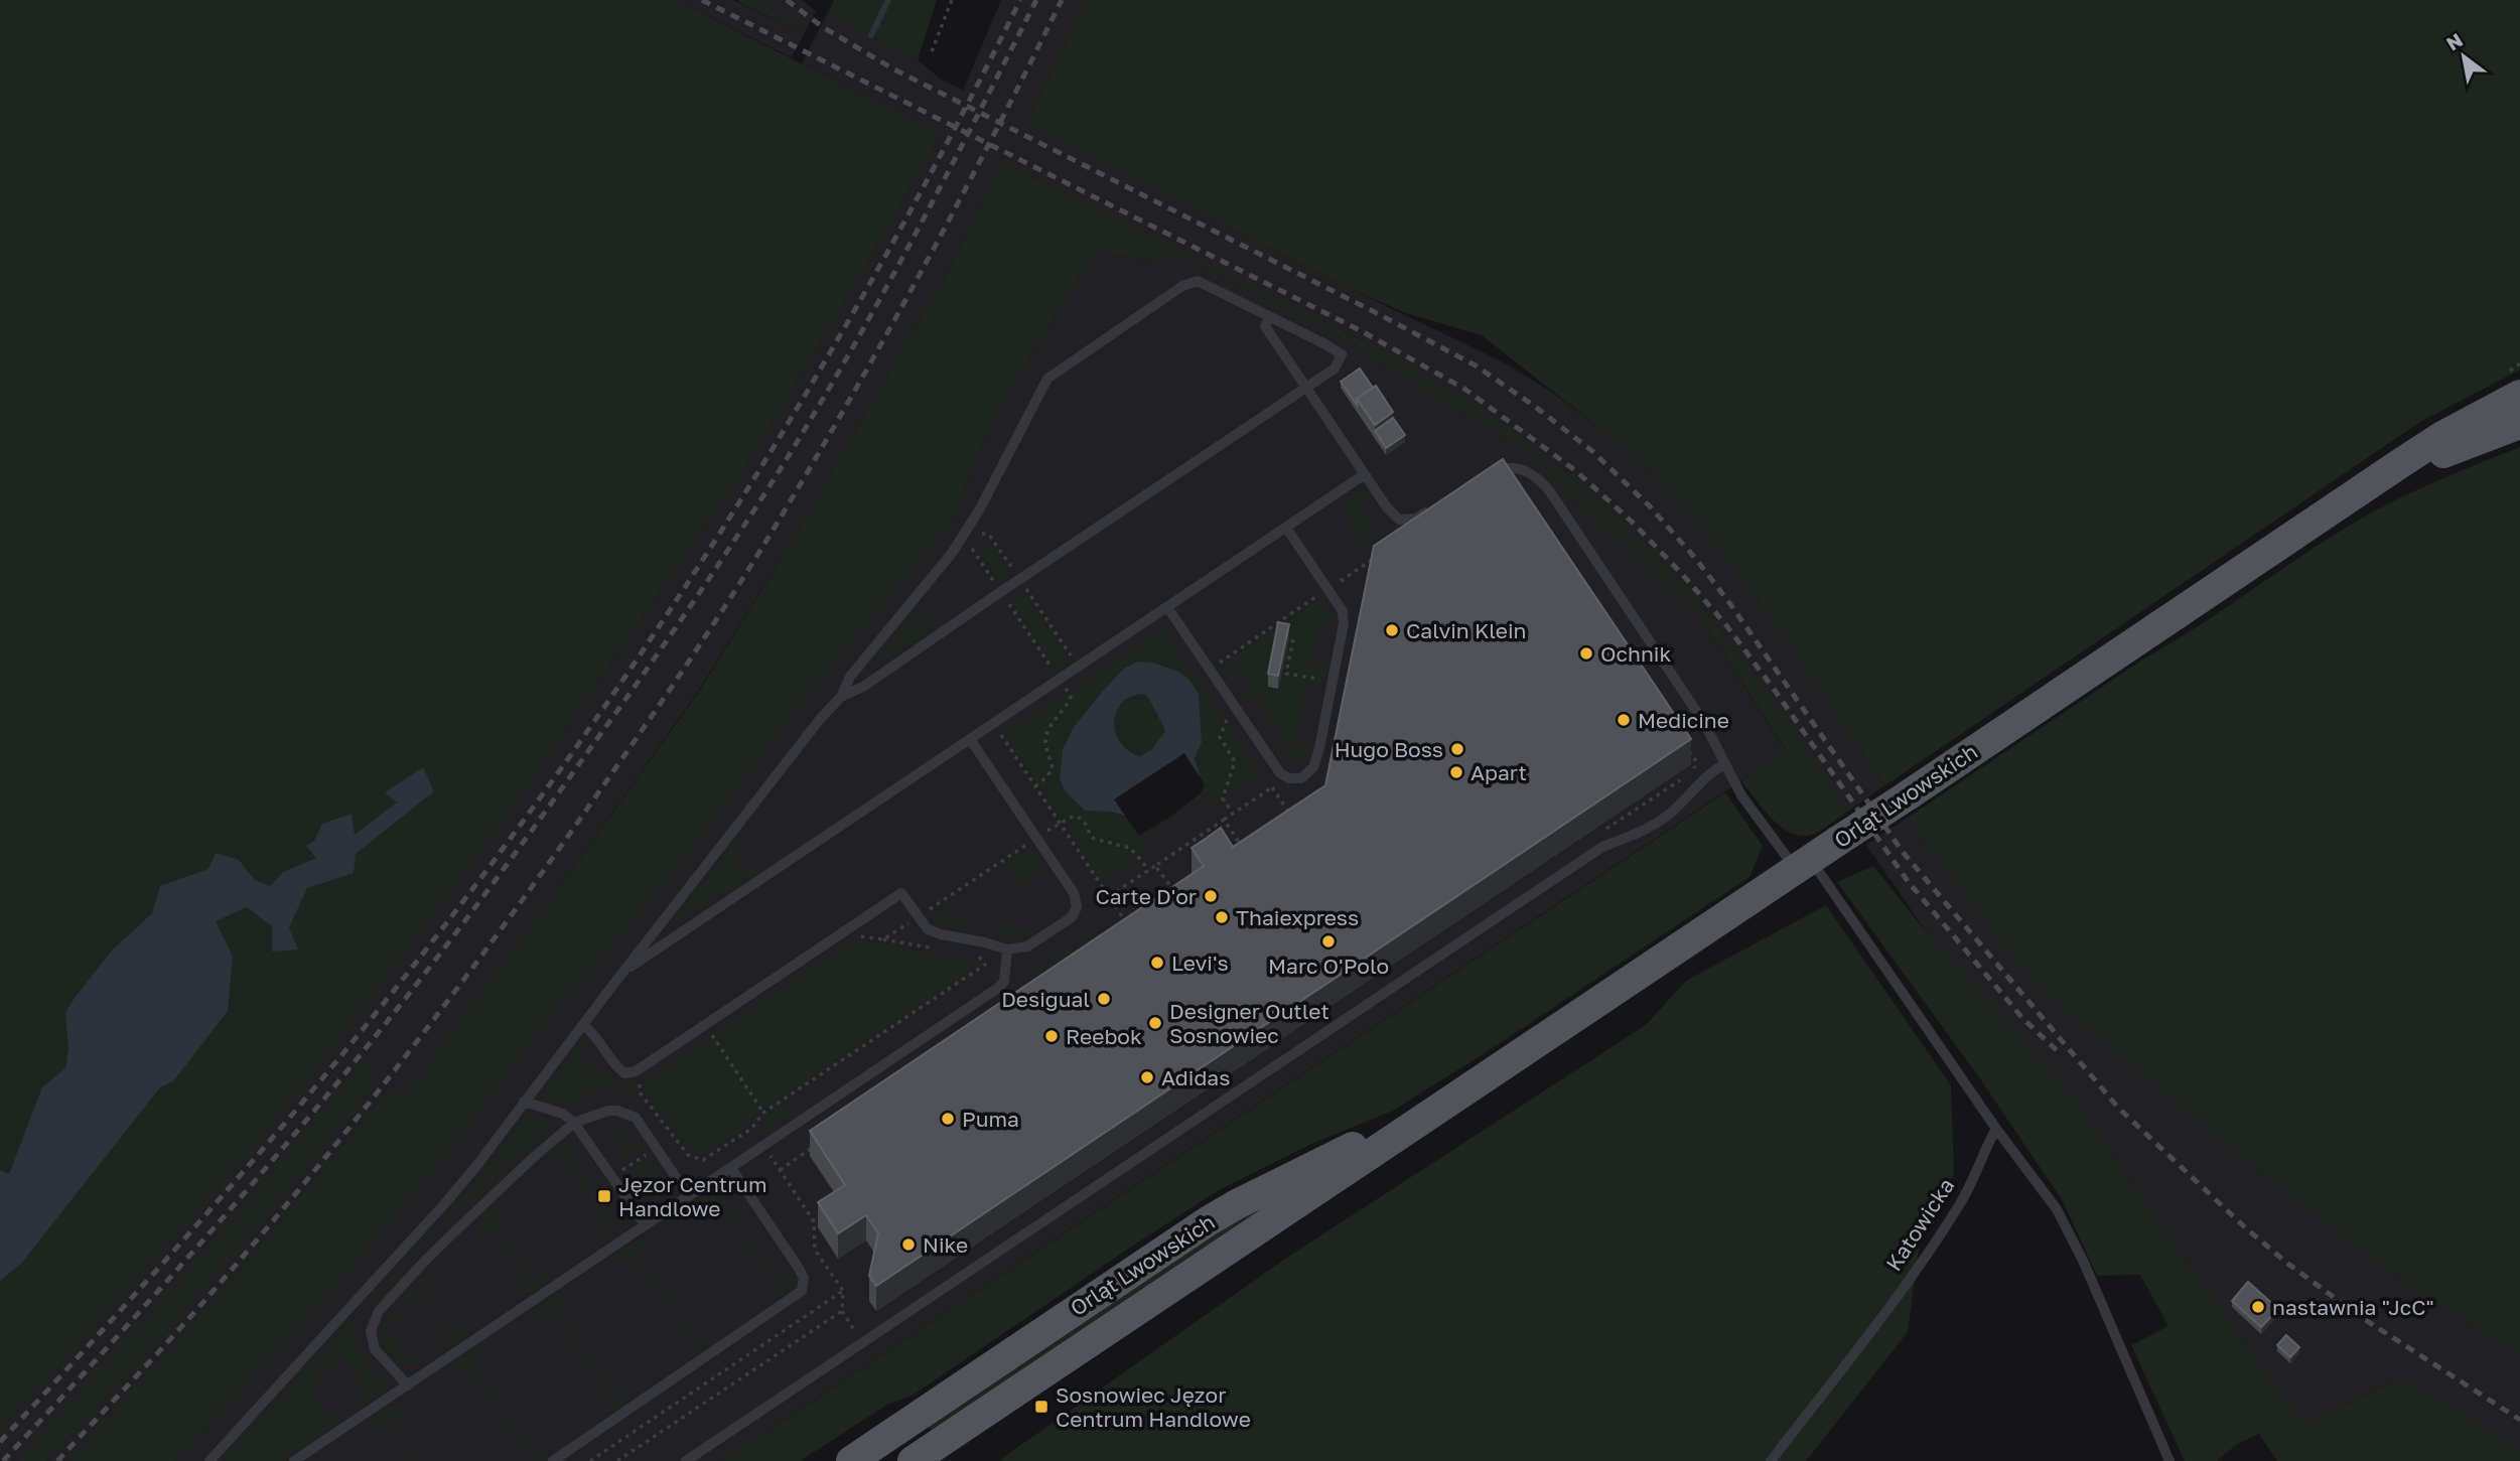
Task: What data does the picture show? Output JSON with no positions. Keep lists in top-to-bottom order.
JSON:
{
  "streets": {
    "main road": ["Orląt Lwowskich"],
    "lane": ["Katowicka"]
  },
  "places": {
    "other": [
      "Calvin Klein",
      "Ochnik",
      "Medicine",
      "Hugo Boss",
      "Apart",
      "Carte D'or",
      "Thaiexpress",
      "Marc O'Polo",
      "Levi's",
      "Desigual",
      "Designer Outlet Sosnowiec",
      "Reebok",
      "Adidas",
      "Puma",
      "Nike",
      "nastawnia \"JcC\""
    ],
    "transit": ["Jęzor Centrum Handlowe", "Sosnowiec Jęzor Centrum Handlowe"]
  },
  "north": "top left"
}
